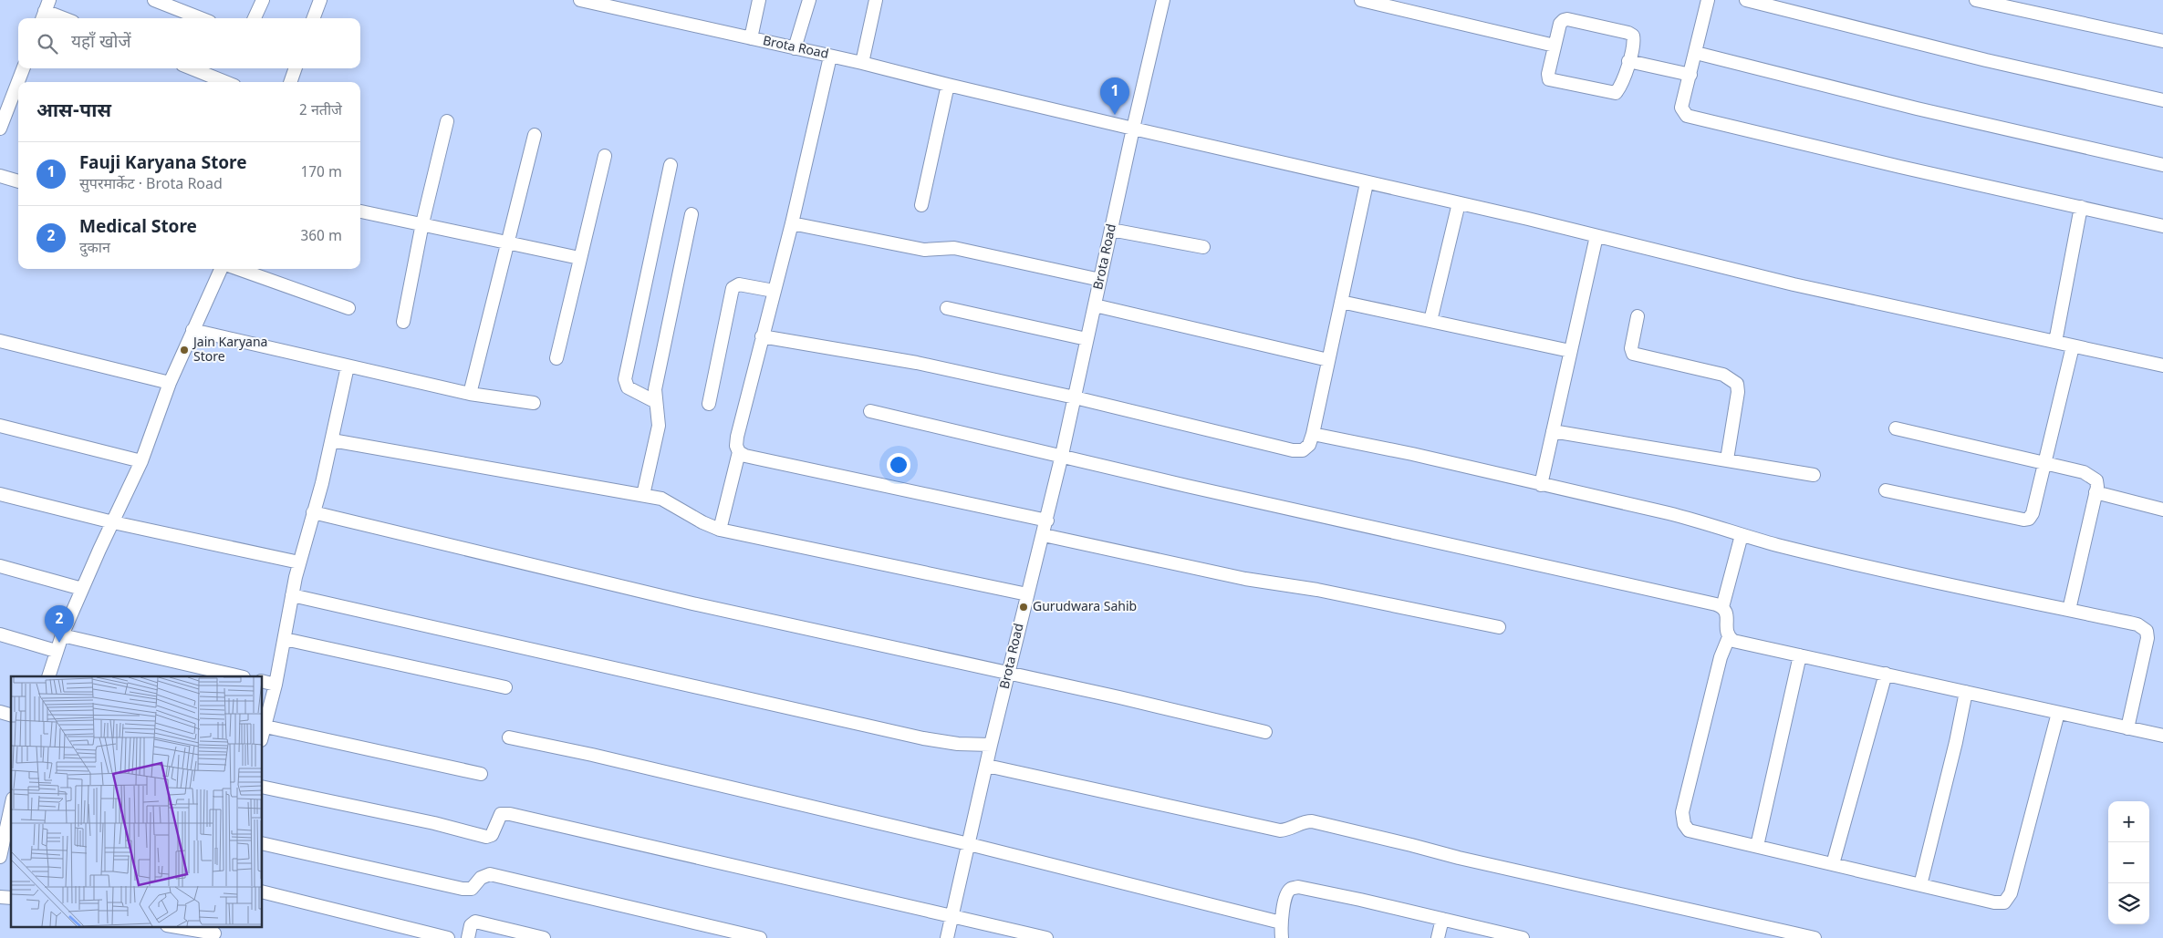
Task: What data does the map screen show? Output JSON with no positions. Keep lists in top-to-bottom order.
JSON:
{
  "streets": {
    "street": ["Brota Road"]
  },
  "places": ["Jain Karyana Store", "Gurudwara Sahib"],
  "page": {
    "search": "यहाँ खोजें",
    "pins": ["1", "2"],
    "heading": ["आस-पास", "2 नतीजे"],
    "list": [
      {
        "mark": "1",
        "name": "Fauji Karyana Store",
        "note": "सुपरमार्केट · Brota Road",
        "value": "170 m"
      },
      {
        "mark": "2",
        "name": "Medical Store",
        "note": "दुकान",
        "value": "360 m"
      }
    ],
    "map_buttons": ["+", "−"]
  }
}
